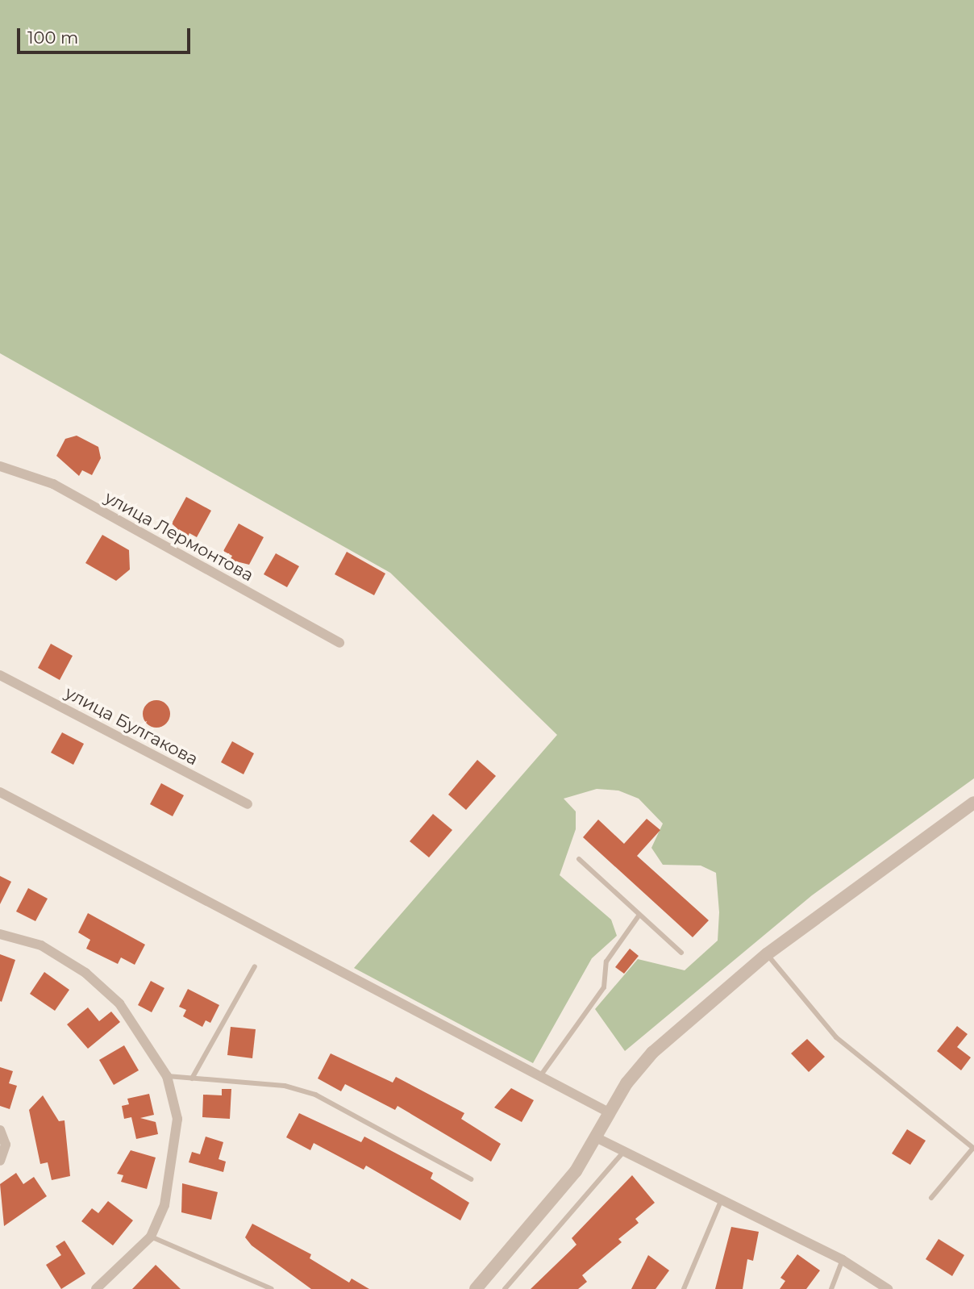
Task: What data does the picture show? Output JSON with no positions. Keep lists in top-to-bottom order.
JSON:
{
  "streets": {
    "street": ["улица Лермонтова", "улица Булгакова"]
  },
  "scale_bar": "100 m"
}
